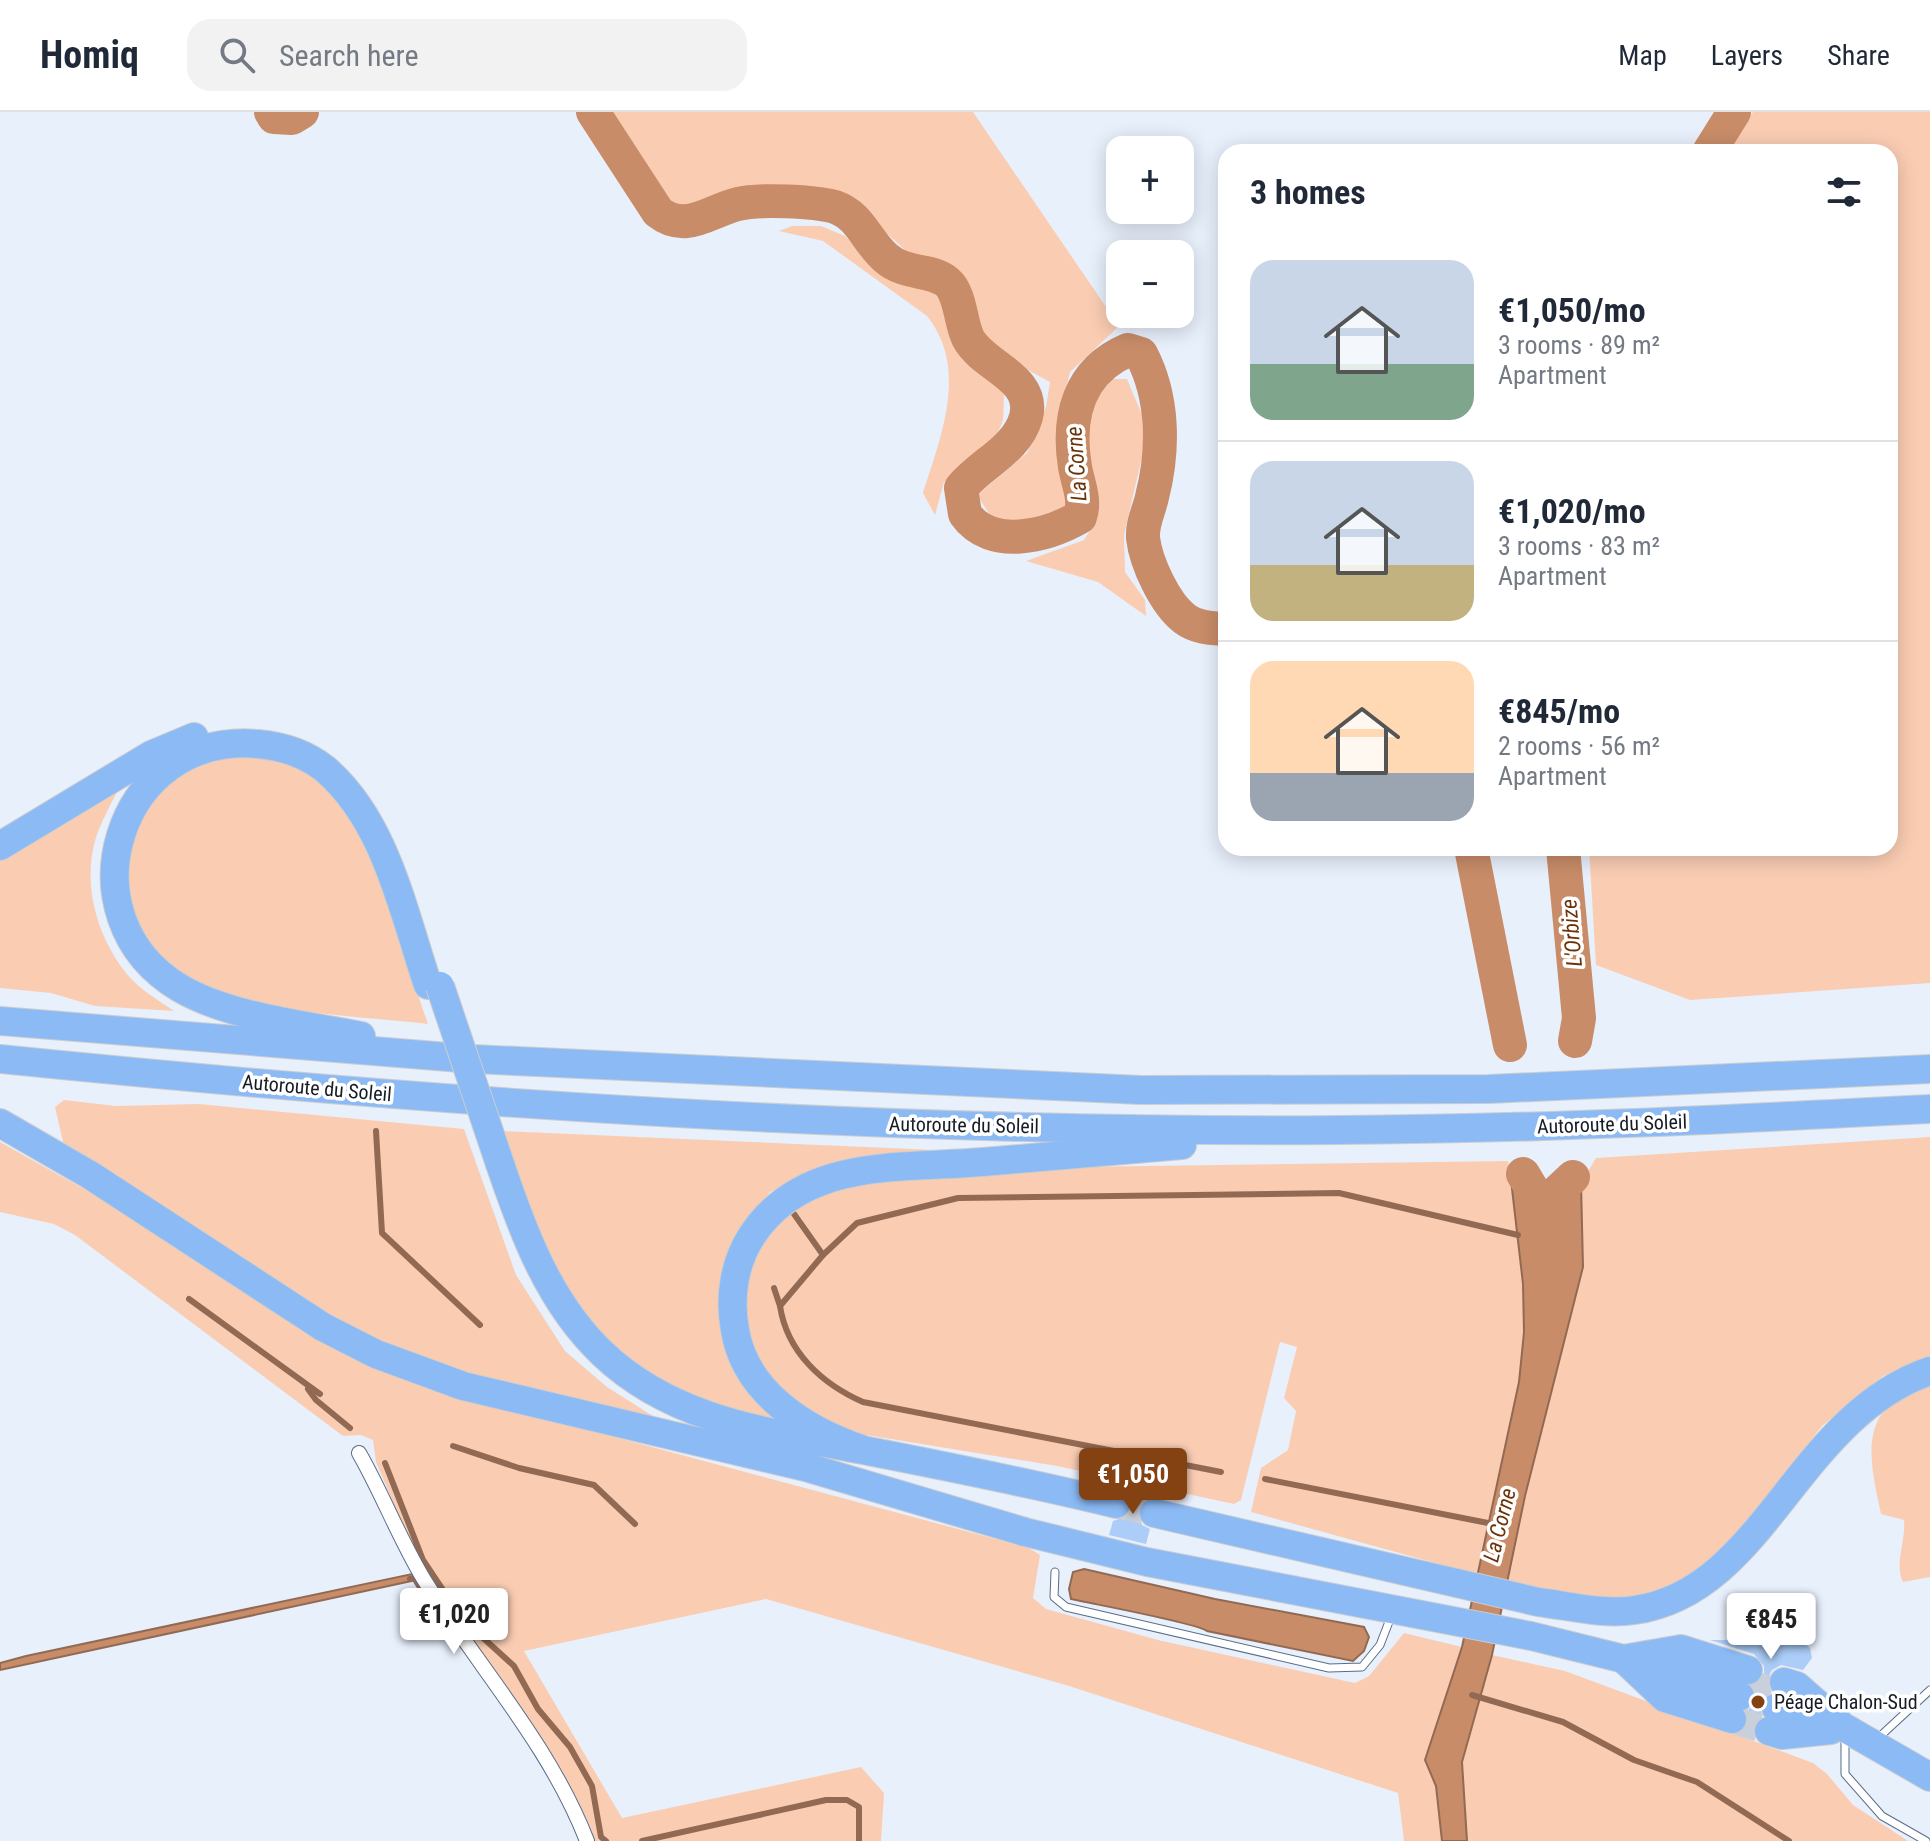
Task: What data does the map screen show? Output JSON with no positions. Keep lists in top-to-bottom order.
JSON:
{
  "streets": {
    "highway": ["Autoroute du Soleil"]
  },
  "water": ["La Corne", "L'Orbize"],
  "places": ["Péage Chalon-Sud"],
  "page": {
    "header": "Homiq",
    "search": "Search here",
    "nav": ["Map", "Layers", "Share"],
    "map_buttons": ["+", "−"],
    "heading": "3 homes",
    "list": [
      {
        "name": "€1,050/mo",
        "note": "3 rooms · 89 m² · Apartment"
      },
      {
        "name": "€1,020/mo",
        "note": "3 rooms · 83 m² · Apartment"
      },
      {
        "name": "€845/mo",
        "note": "2 rooms · 56 m² · Apartment"
      }
    ],
    "price": ["€1,050", "€1,020", "€845"]
  }
}
